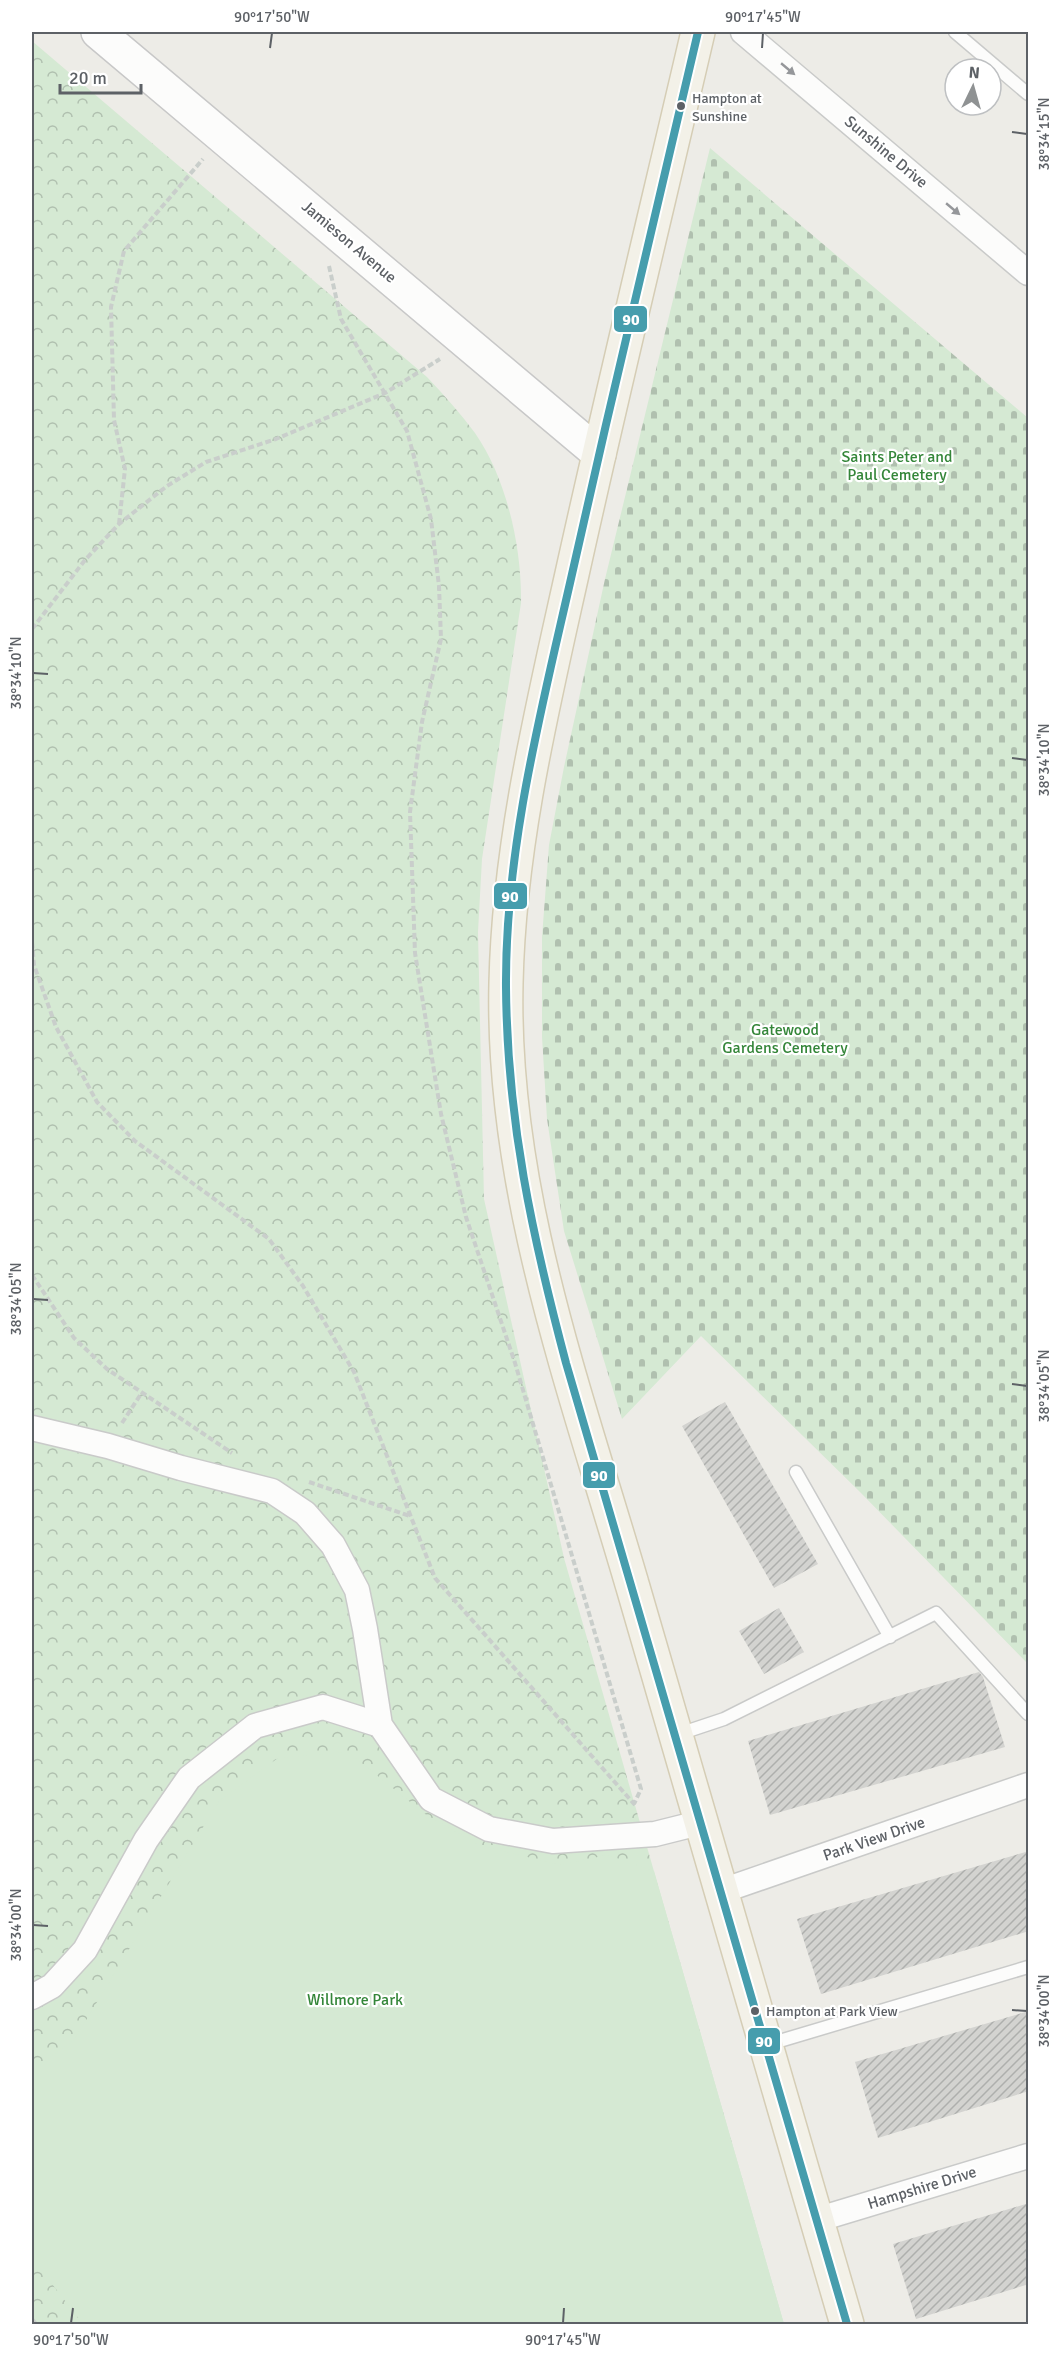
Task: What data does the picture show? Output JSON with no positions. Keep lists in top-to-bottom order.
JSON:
{
  "streets": {
    "main road": ["Jamieson Avenue"],
    "street": ["Sunshine Drive", "Park View Drive", "Hampshire Drive"]
  },
  "one_way": ["Sunshine Drive"],
  "parks": ["Saints Peter and Paul Cemetery", "Gatewood Gardens Cemetery", "Willmore Park"],
  "places": ["Hampton at Sunshine", "Hampton at Park View"],
  "lines": ["transit line 90"],
  "scale_bar": "20 m",
  "north": "top",
  "coordinates": [
    "90°17'50\"W",
    "90°17'45\"W",
    "38°34'15\"N",
    "38°34'10\"N",
    "38°34'05\"N",
    "38°34'00\"N"
  ]
}
